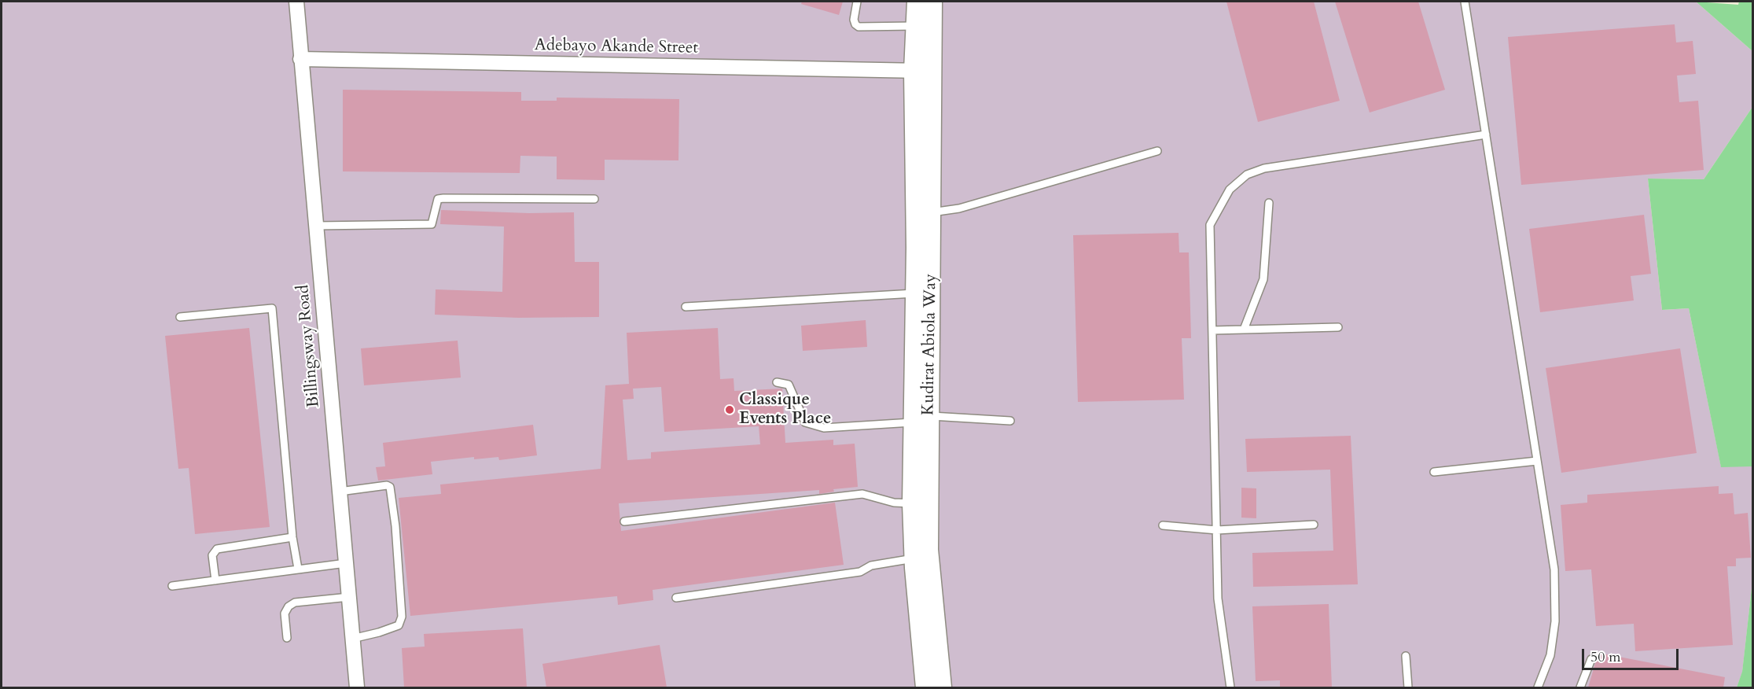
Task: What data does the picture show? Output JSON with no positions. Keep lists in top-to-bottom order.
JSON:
{
  "streets": {
    "main road": ["Kudirat Abiola Way"],
    "street": ["Adebayo Akande Street", "Billingsway Road"]
  },
  "crossings": [
    ["Adebayo Akande Street", "Kudirat Abiola Way"],
    ["Adebayo Akande Street", "Billingsway Road"]
  ],
  "places": ["Classique Events Place"],
  "scale_bar": "50 m"
}
